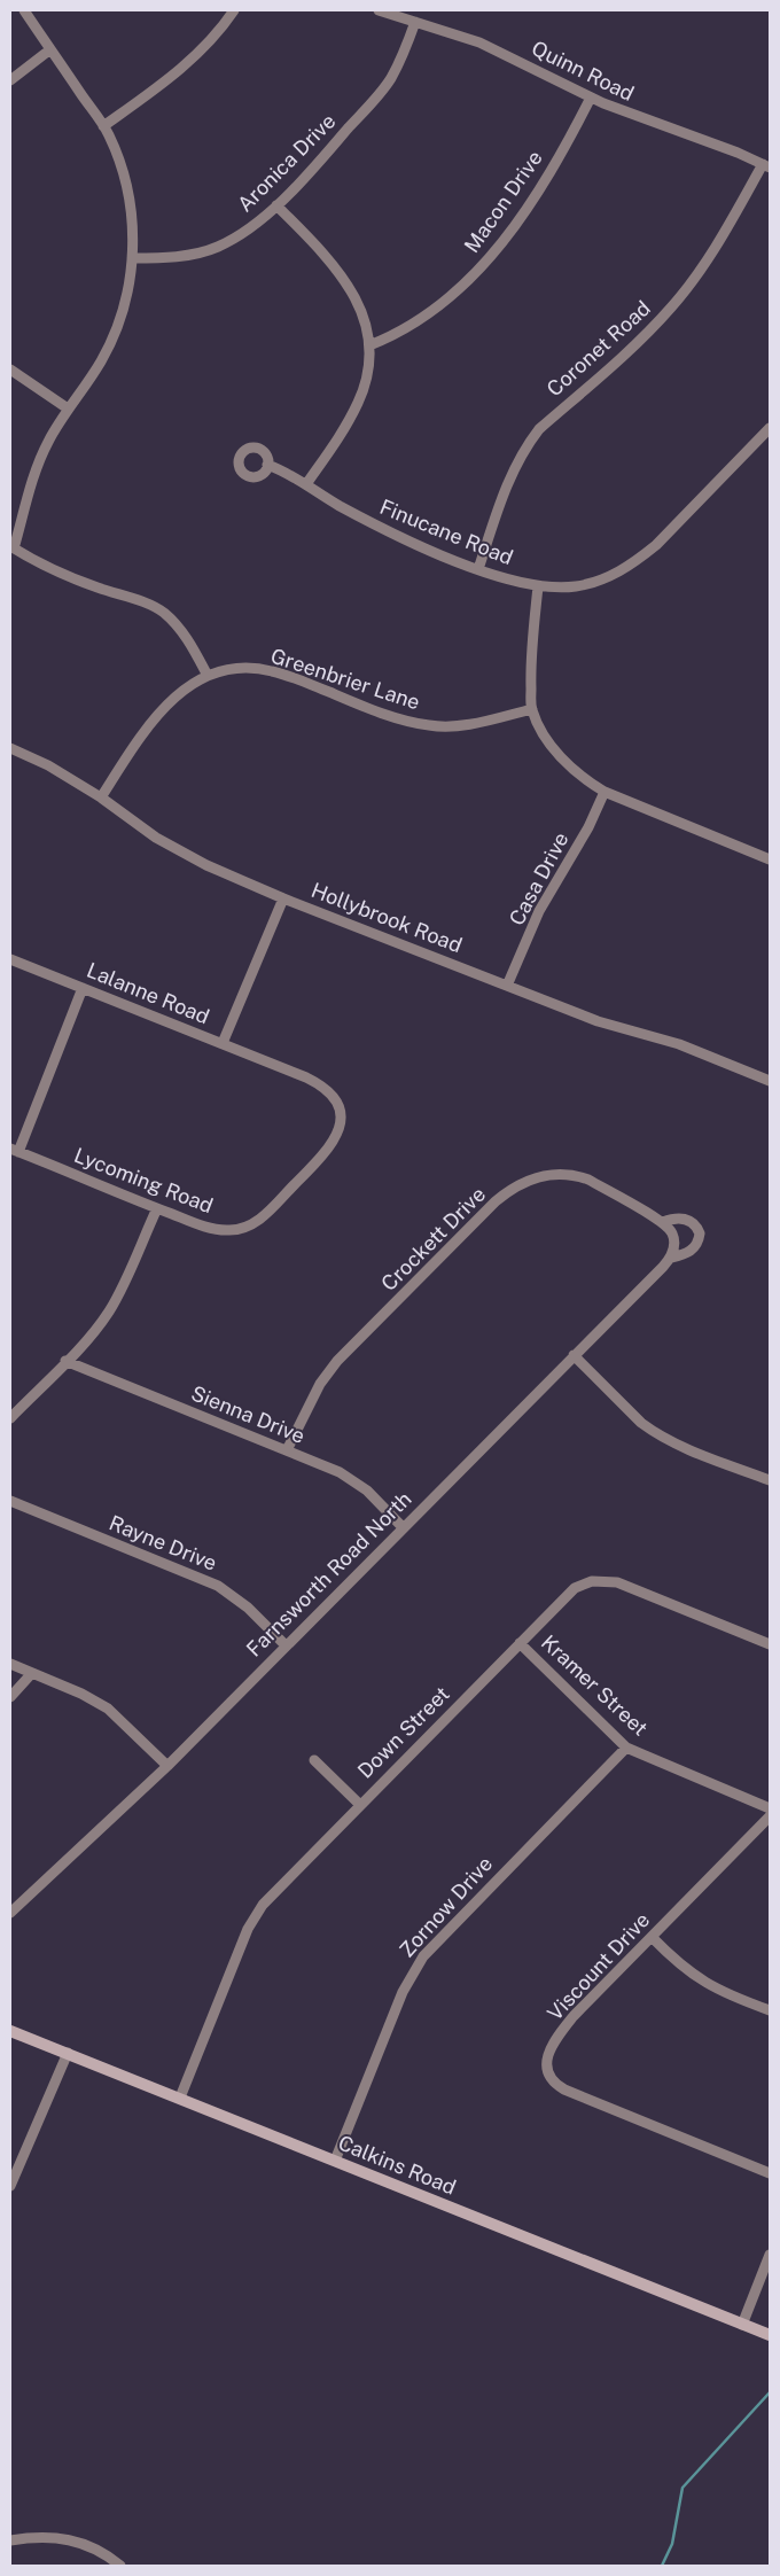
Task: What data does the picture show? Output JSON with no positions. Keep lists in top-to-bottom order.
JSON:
{
  "streets": {
    "main road": ["Calkins Road"],
    "street": [
      "Quinn Road",
      "Aronica Drive",
      "Macon Drive",
      "Coronet Road",
      "Finucane Road",
      "Greenbrier Lane",
      "Casa Drive",
      "Hollybrook Road",
      "Lalanne Road",
      "Lycoming Road",
      "Crockett Drive",
      "Sienna Drive",
      "Rayne Drive",
      "Farnsworth Road North",
      "Kramer Street",
      "Down Street",
      "Zornow Drive",
      "Viscount Drive"
    ]
  },
  "crossings": [
    ["Quinn Road", "Aronica Drive"],
    ["Quinn Road", "Macon Drive"],
    ["Quinn Road", "Coronet Road"],
    ["Coronet Road", "Finucane Road"],
    ["Greenbrier Lane", "Hollybrook Road"],
    ["Casa Drive", "Hollybrook Road"],
    ["Hollybrook Road", "Lalanne Road"],
    ["Lalanne Road", "Lycoming Road"],
    ["Crockett Drive", "Sienna Drive"],
    ["Crockett Drive", "Farnsworth Road North"],
    ["Sienna Drive", "Farnsworth Road North"],
    ["Rayne Drive", "Farnsworth Road North"],
    ["Kramer Street", "Down Street"],
    ["Kramer Street", "Zornow Drive"],
    ["Down Street", "Calkins Road"],
    ["Zornow Drive", "Calkins Road"]
  ]
}
